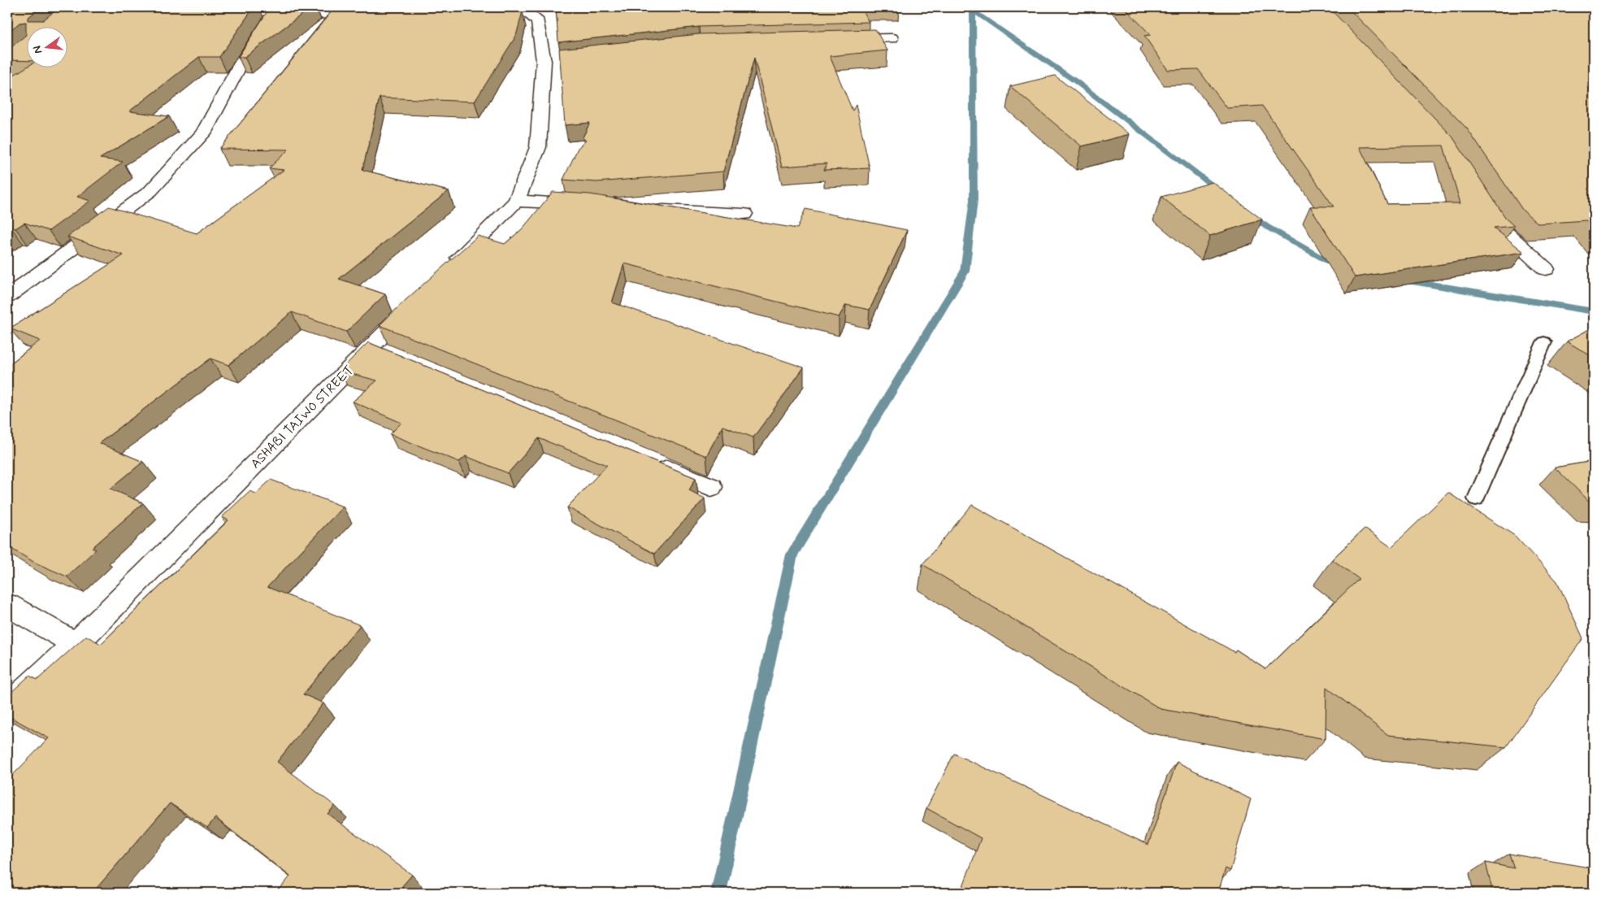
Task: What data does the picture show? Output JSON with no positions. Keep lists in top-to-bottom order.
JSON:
{
  "streets": {
    "street": ["ASHABI TAIWO STREET"]
  },
  "north": "left"
}
